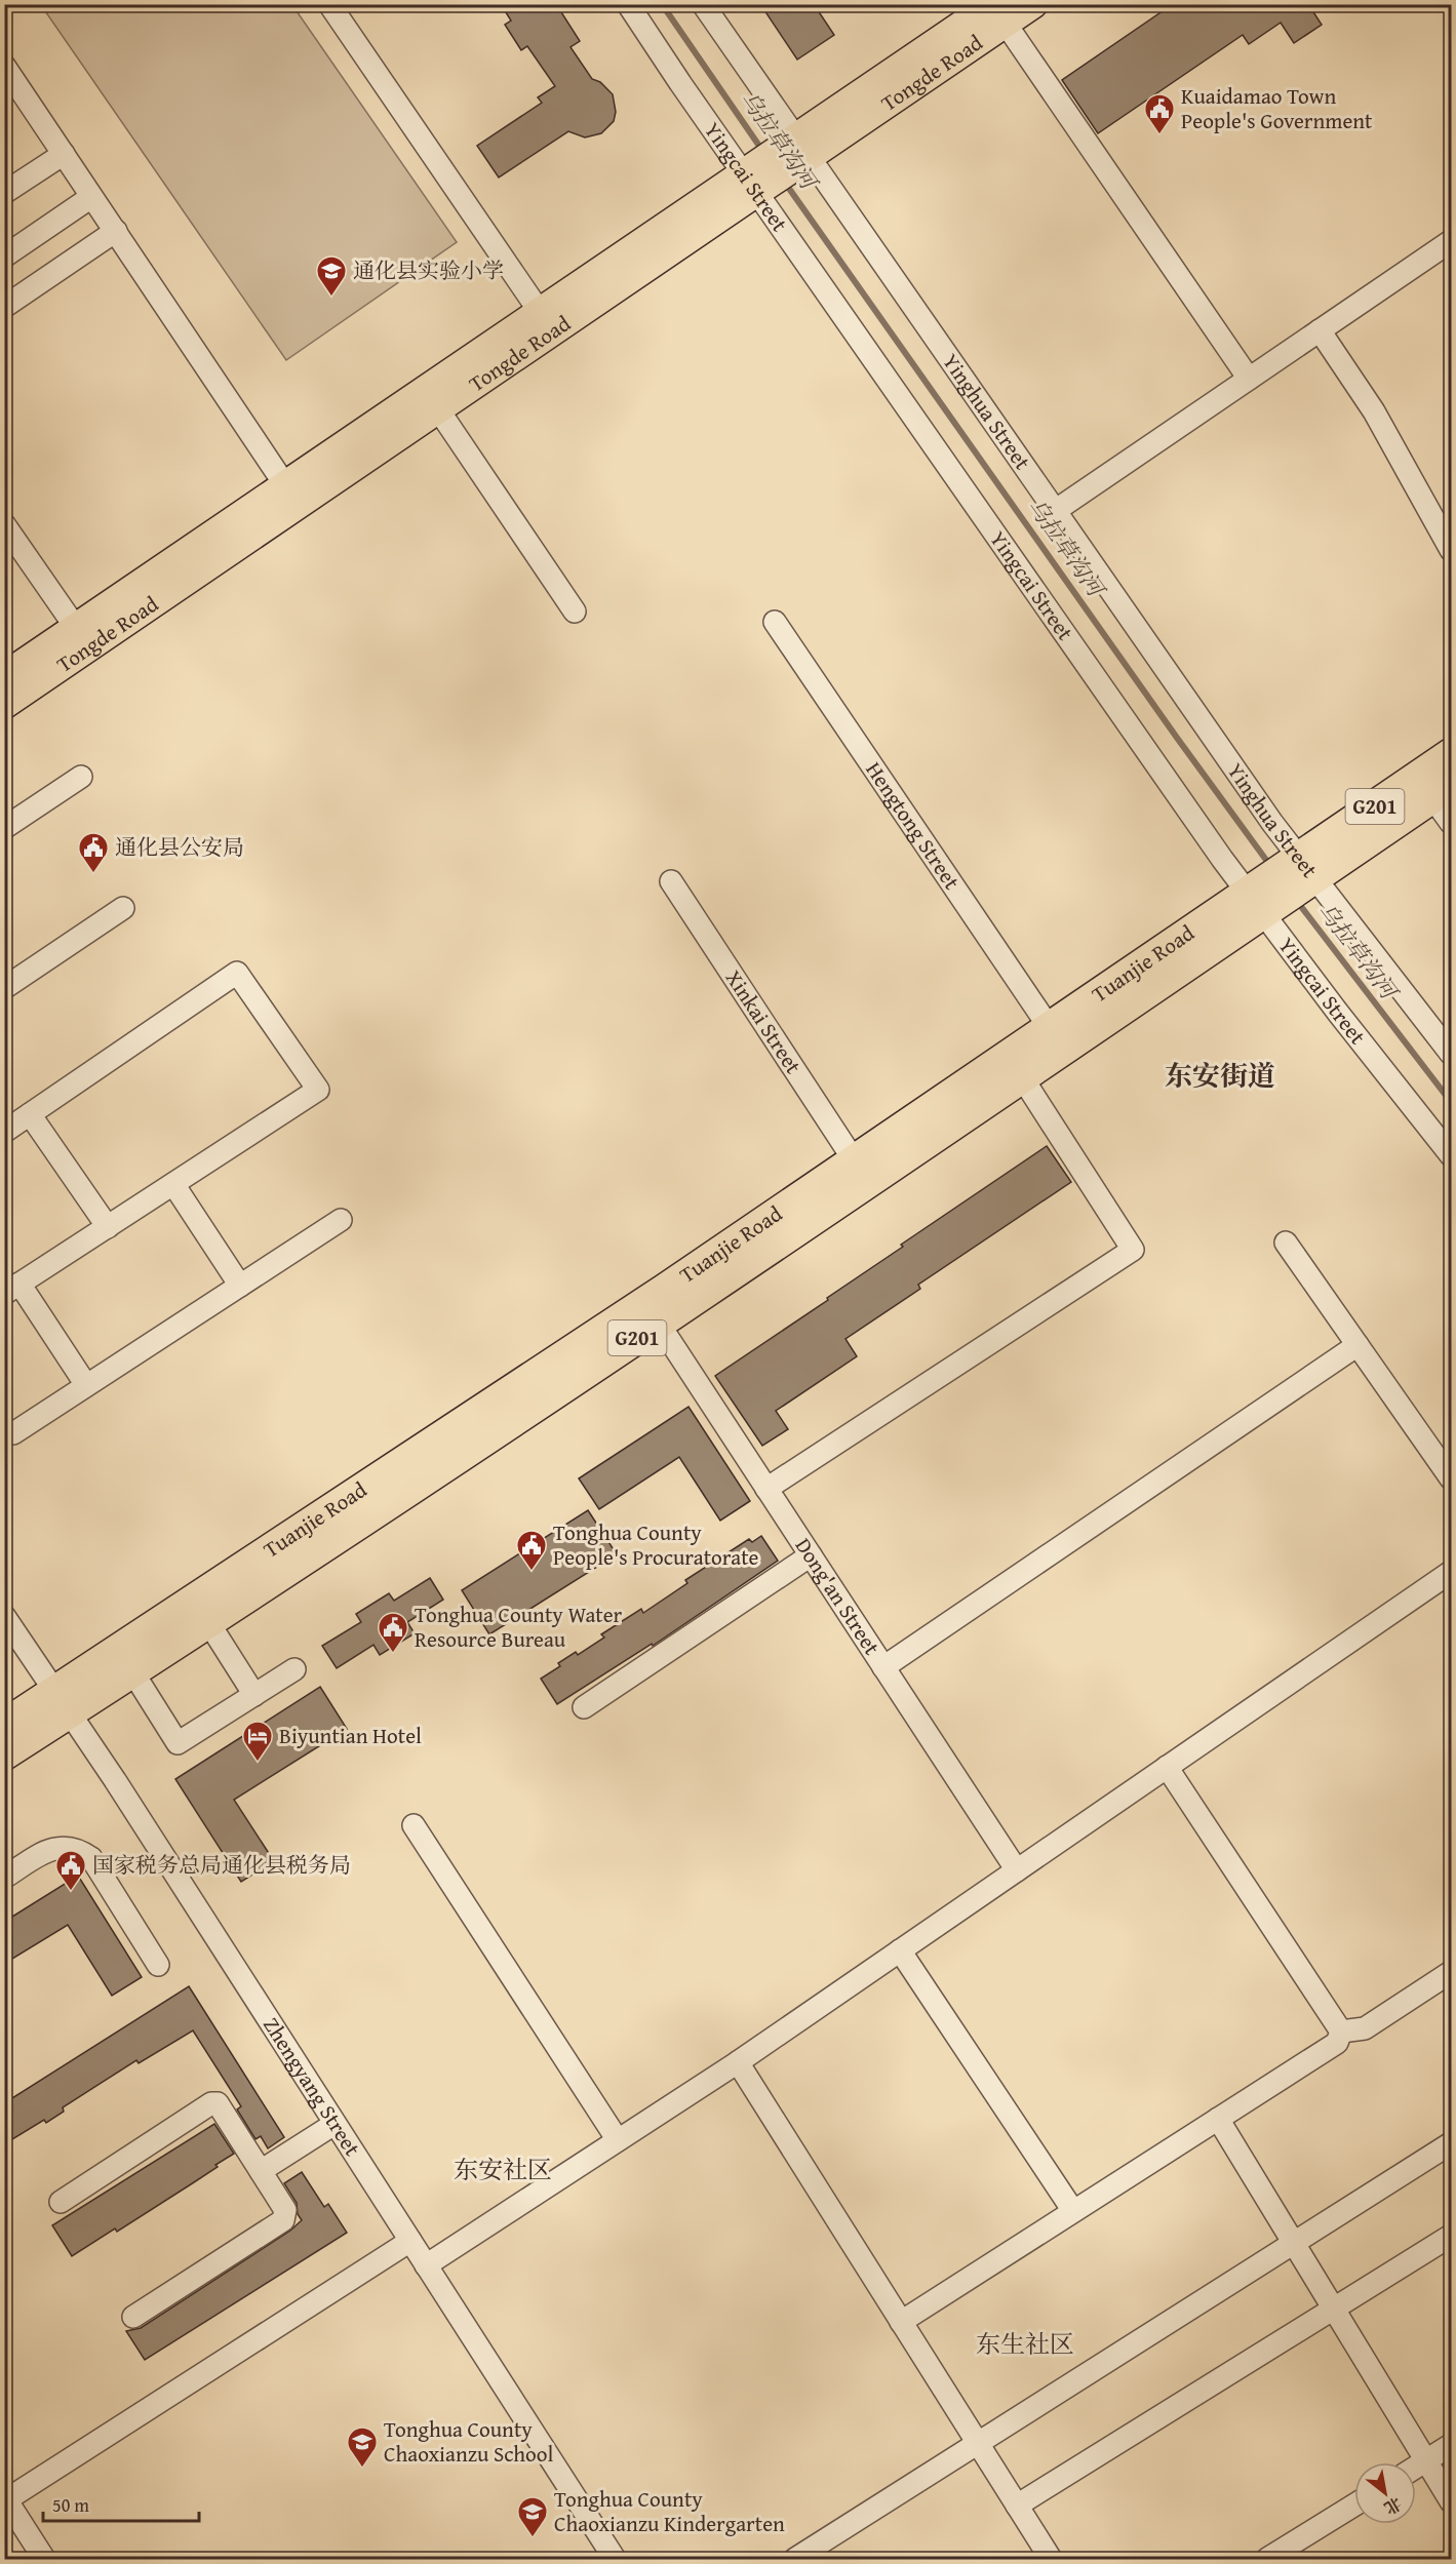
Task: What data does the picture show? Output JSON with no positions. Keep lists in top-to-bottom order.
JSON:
{
  "streets": {
    "highway": ["G201", "Tuanjie Road"],
    "main road": ["Tongde Road"],
    "street": [
      "Yingcai Street",
      "Yinghua Street",
      "Hengtong Street",
      "Xinkai Street",
      "Dong'an Street",
      "Zhengyang Street"
    ]
  },
  "crossings": [
    ["Tongde Road", "Yingcai Street"],
    ["Tongde Road", "Yinghua Street"],
    ["Yingcai Street", "Tuanjie Road"],
    ["Yinghua Street", "Tuanjie Road"],
    ["Hengtong Street", "Tuanjie Road"],
    ["Tuanjie Road", "Xinkai Street"],
    ["Tuanjie Road", "Dong'an Street"],
    ["Tuanjie Road", "Zhengyang Street"]
  ],
  "districts": ["东安街道", "东安社区", "东生社区"],
  "water": ["乌拉草沟河"],
  "places": {
    "public building": [
      "Kuaidamao Town People's Government",
      "通化县公安局",
      "Tonghua County People's Procuratorate",
      "Tonghua County Water Resource Bureau",
      "国家税务总局通化县税务局"
    ],
    "school or university": ["通化县实验小学", "Tonghua County Chaoxianzu School", "Tonghua County Chaoxianzu Kindergarten"],
    "hotel": ["Biyuntian Hotel"]
  },
  "scale_bar": "50 m",
  "north": "bottom right"
}
